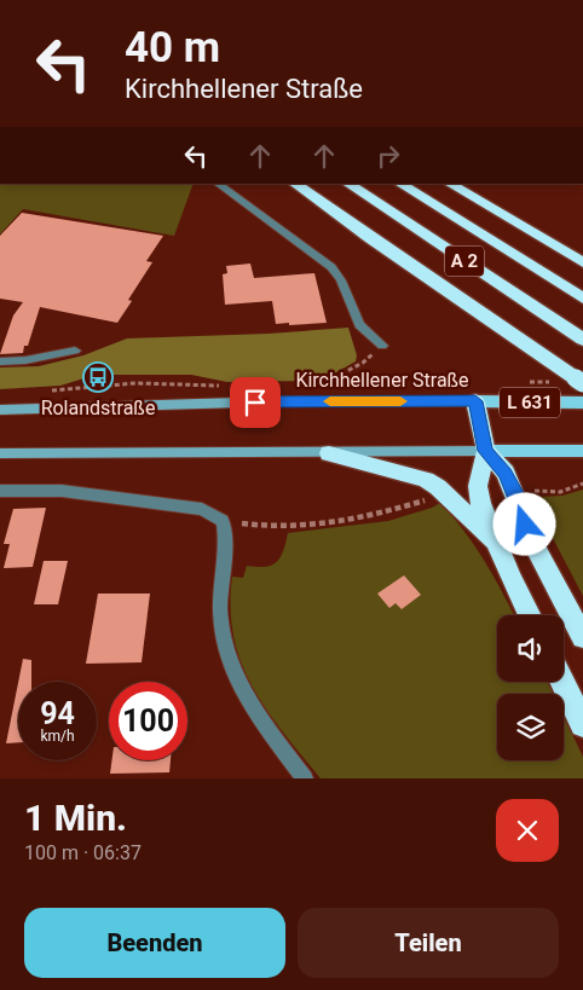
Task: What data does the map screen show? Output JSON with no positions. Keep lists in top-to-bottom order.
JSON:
{
  "streets": {
    "highway": ["A 2"],
    "main road": ["Kirchhellener Straße", "L 631"]
  },
  "places": {
    "bus stop": ["Rolandstraße"]
  },
  "page": {
    "turn": ["40 m", "Kirchhellener Straße"],
    "speed": "94 km/h",
    "limit": "100",
    "heading": ["1 Min.", "100 m · 06:37"],
    "buttons": ["Beenden", "Teilen"]
  }
}
